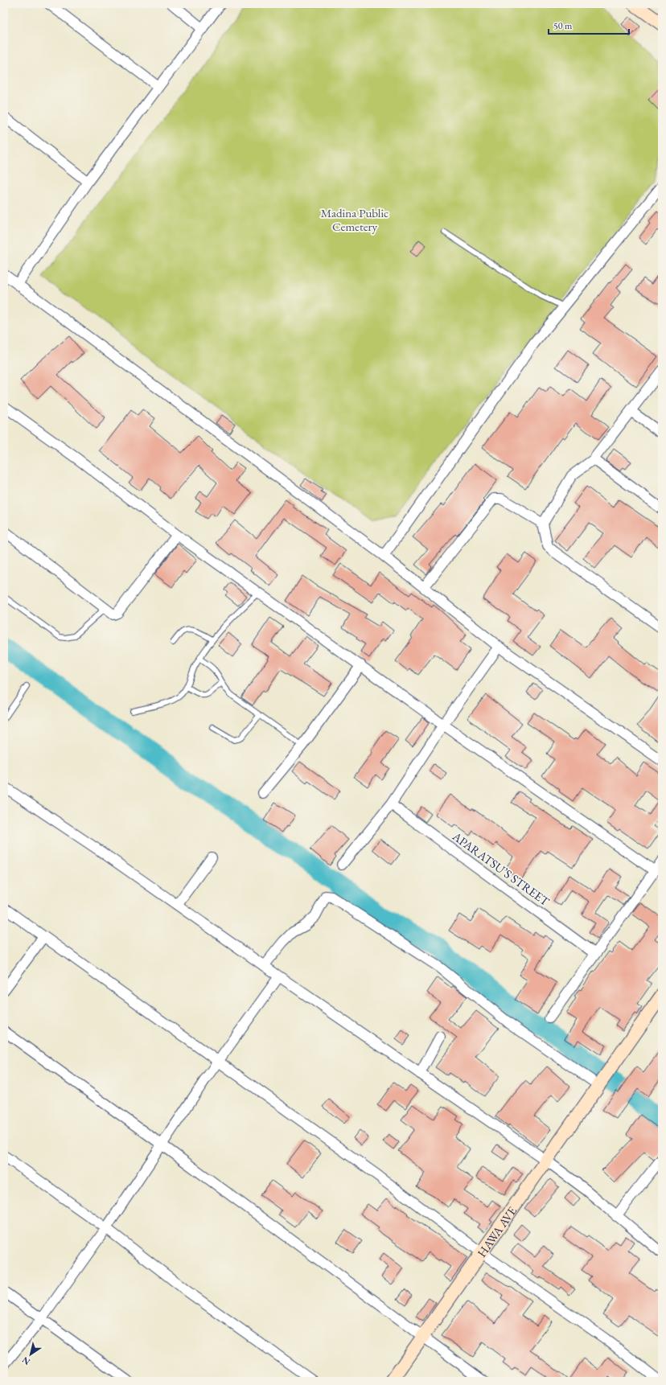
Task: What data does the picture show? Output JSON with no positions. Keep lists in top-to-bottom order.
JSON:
{
  "streets": {
    "street": ["APARATSU’S STREET", "HAWA AVE"]
  },
  "parks": ["Madina Public Cemetery"],
  "scale_bar": "50 m",
  "north": "bottom left"
}
